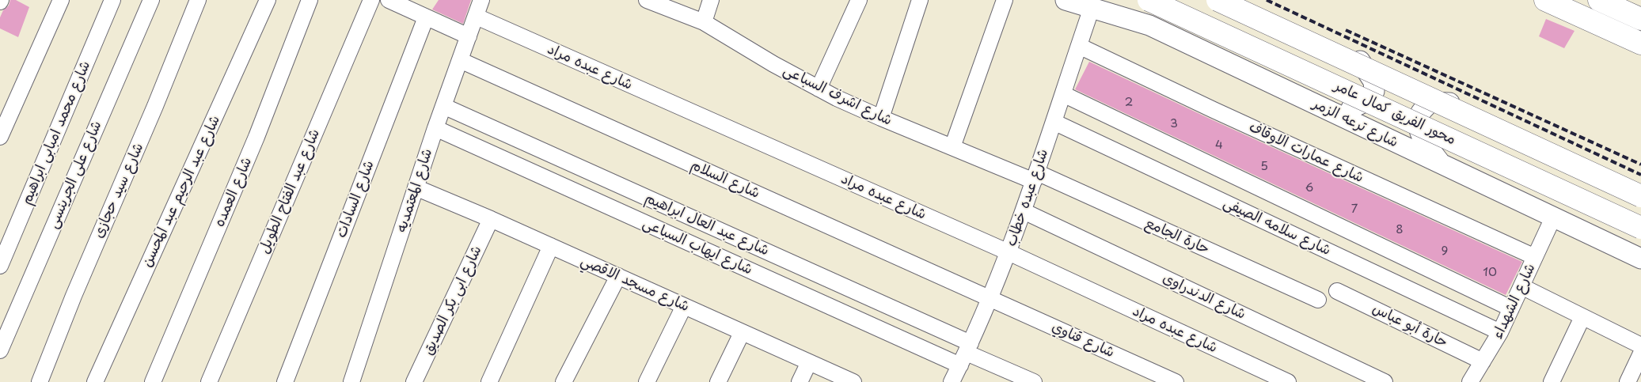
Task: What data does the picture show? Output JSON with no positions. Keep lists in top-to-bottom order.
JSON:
{
  "streets": {
    "main road": ["محور الفريق كمال عامر"],
    "street": [
      "شارع عبده مراد",
      "شارع اشرف السباعى",
      "شارع ترعه الزمر",
      "شارع محمد امبابى ابراهيم",
      "شارع عمارات الاوقاف",
      "شارع على الجرينسى",
      "شارع السلام",
      "شارع سيد حجازى",
      "شارع المعتمديه",
      "شارع عبد الرحيم عبد المحسن",
      "شارع عبد الفتاح الطويل",
      "شارع العمده",
      "شارع عبده خطاب",
      "شارع السادات",
      "شارع عبد العال ابراهيم",
      "شارع سلامه الصيفى",
      "حارة الجامع",
      "شارع ايهاب السباعى",
      "شارع مسجد الاقصي",
      "شارع الدندراوى",
      "شارع ابى بكر الصديق",
      "شارع الشهداء",
      "حارة أبو عباس",
      "شارع قناوي"
    ]
  },
  "crossings": [
    ["شارع عبده مراد", "شارع المعتمديه"],
    ["شارع عبده مراد", "شارع عبده خطاب"],
    ["شارع اشرف السباعى", "شارع عبده خطاب"],
    ["شارع اشرف السباعى", "حارة الجامع"],
    ["شارع ترعه الزمر", "شارع عبده خطاب"],
    ["شارع ترعه الزمر", "شارع الشهداء"],
    ["شارع عمارات الاوقاف", "شارع عبده خطاب"],
    ["شارع عمارات الاوقاف", "شارع الشهداء"],
    ["شارع السلام", "شارع المعتمديه"],
    ["شارع السلام", "شارع عبده خطاب"],
    ["شارع السلام", "شارع قناوي"],
    ["شارع المعتمديه", "شارع عبد العال ابراهيم"],
    ["شارع المعتمديه", "شارع ايهاب السباعى"],
    ["شارع المعتمديه", "شارع مسجد الاقصي"],
    ["شارع عبده خطاب", "شارع عبد العال ابراهيم"],
    ["شارع عبده خطاب", "شارع سلامه الصيفى"],
    ["شارع عبده خطاب", "حارة الجامع"],
    ["شارع عبده خطاب", "شارع ايهاب السباعى"],
    ["شارع عبده خطاب", "شارع الدندراوى"],
    ["شارع عبده خطاب", "شارع قناوي"],
    ["شارع عبد العال ابراهيم", "شارع ايهاب السباعى"],
    ["شارع سلامه الصيفى", "شارع الشهداء"],
    ["شارع مسجد الاقصي", "شارع ابى بكر الصديق"],
    ["شارع الشهداء", "حارة أبو عباس"]
  ],
  "house_numbers": [
    "2",
    "3",
    "4",
    "5",
    "6",
    "7",
    "8",
    "9",
    "10"
  ]
}
